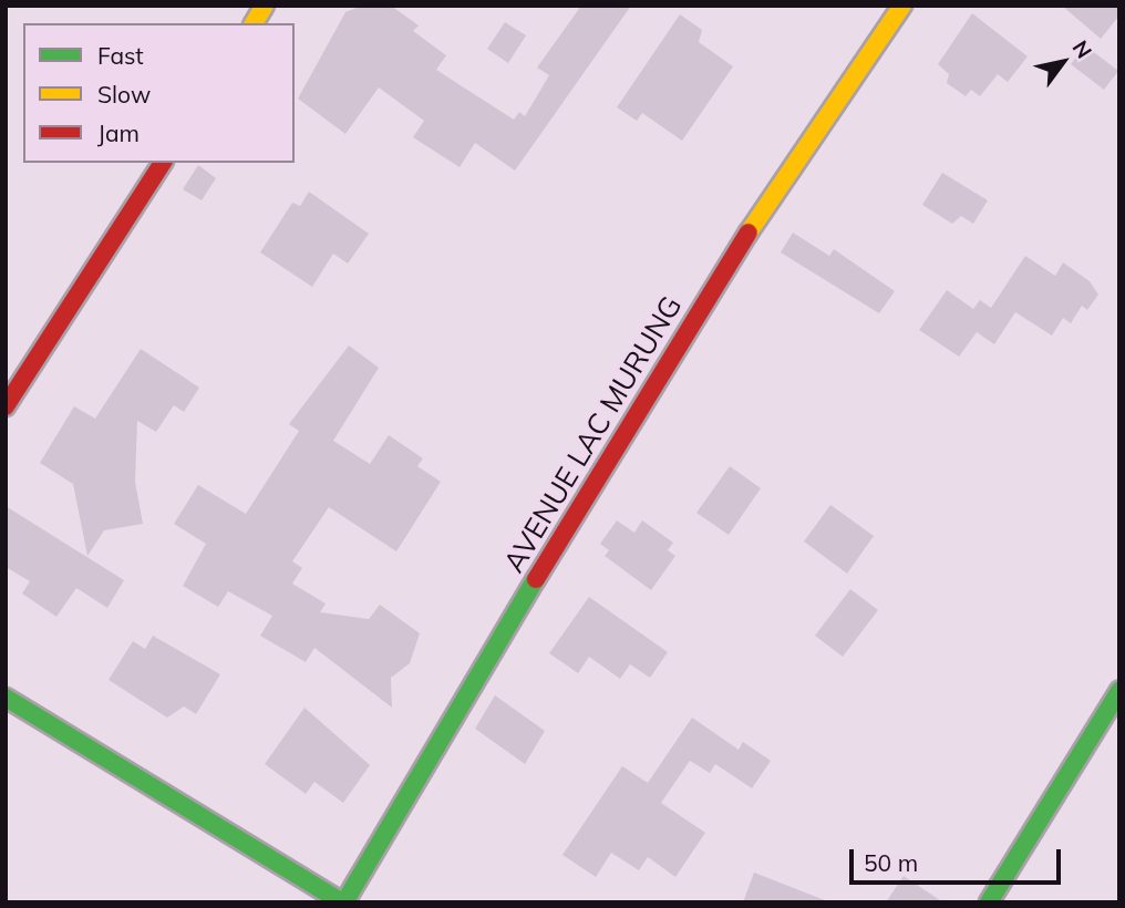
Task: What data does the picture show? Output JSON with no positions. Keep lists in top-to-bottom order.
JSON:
{
  "streets": {
    "street": ["AVENUE LAC MURUNG"]
  },
  "legend": ["Fast", "Slow", "Jam"],
  "scale_bar": "50 m",
  "north": "top right"
}
